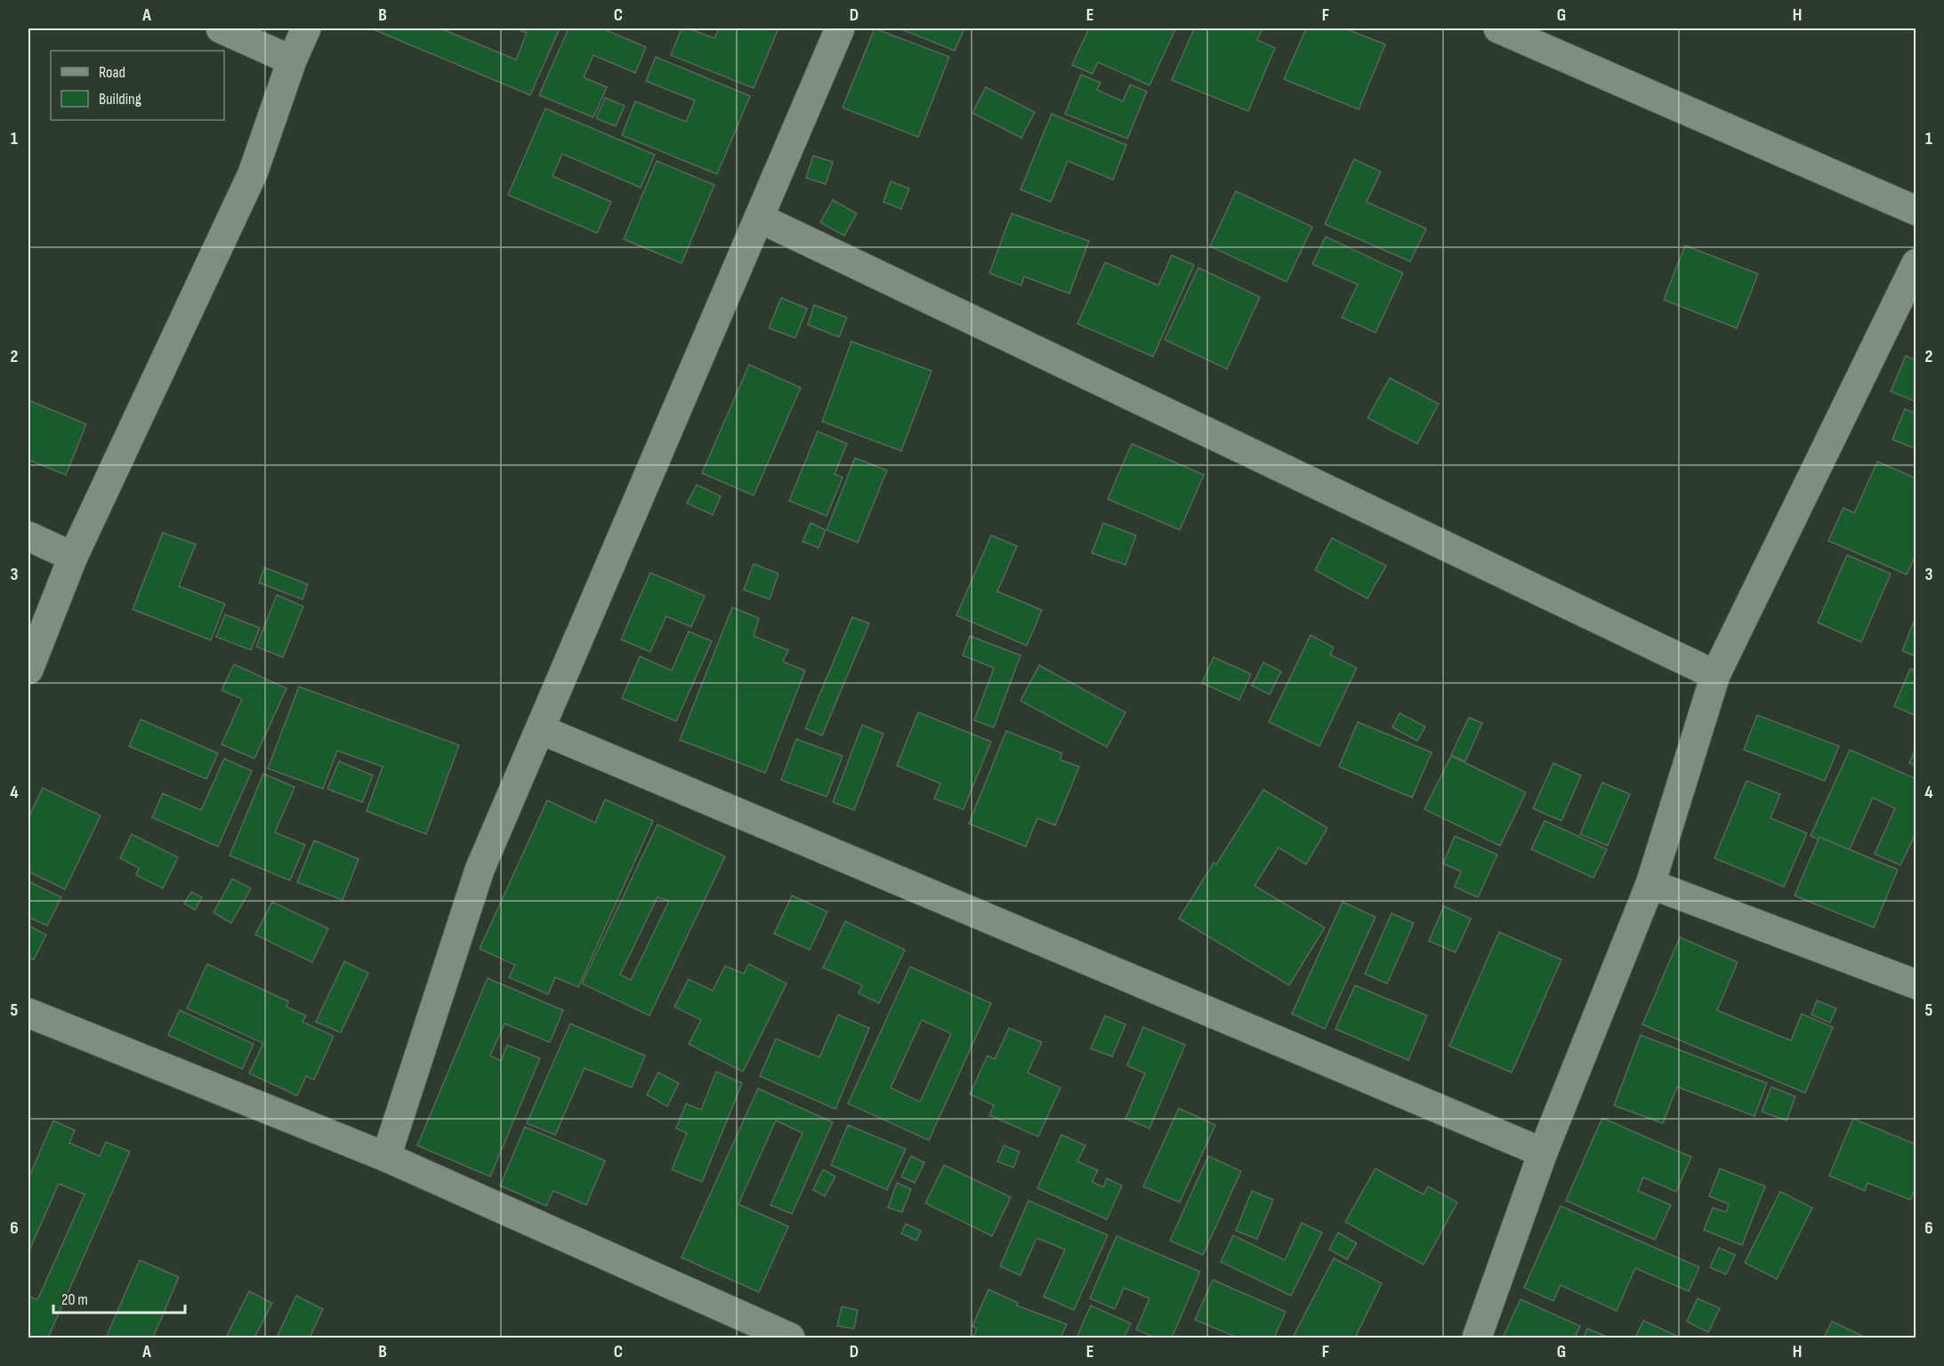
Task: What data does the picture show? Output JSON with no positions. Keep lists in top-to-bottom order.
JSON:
{
  "legend": ["Road", "Building"],
  "scale_bar": "20 m",
  "grid": {
    "columns": [
      "A",
      "B",
      "C",
      "D",
      "E",
      "F",
      "G",
      "H"
    ],
    "rows": [
      "1",
      "2",
      "3",
      "4",
      "5",
      "6"
    ]
  }
}
